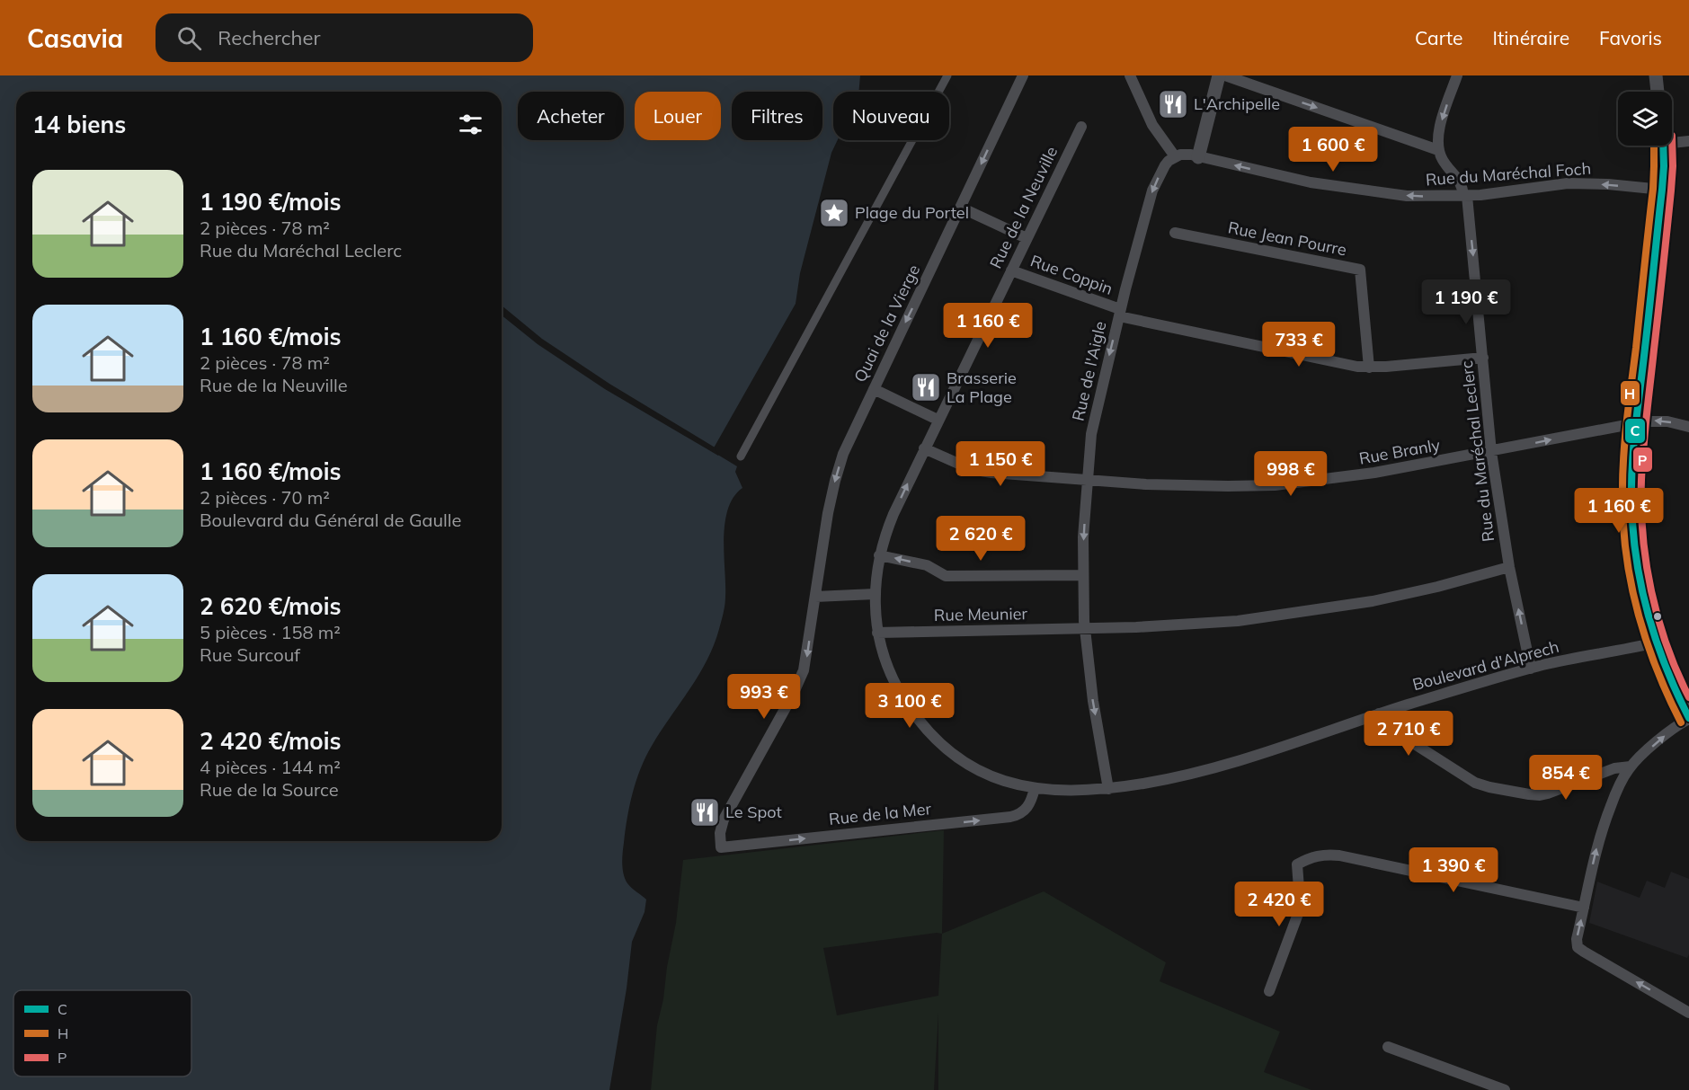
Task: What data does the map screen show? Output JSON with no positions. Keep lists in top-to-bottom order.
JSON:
{
  "streets": {
    "street": [
      "Rue du Maréchal Foch",
      "Rue de la Neuville",
      "Rue Jean Pourre",
      "Rue Coppin",
      "Quai de la Vierge",
      "Rue de l'Aigle",
      "Rue du Maréchal Leclerc",
      "Rue Branly",
      "Rue Meunier",
      "Boulevard d'Alprech",
      "Rue de la Mer"
    ]
  },
  "crossings": [
    ["Rue du Maréchal Foch", "Rue du Maréchal Leclerc"],
    ["Rue de la Neuville", "Rue Coppin"],
    ["Rue de la Neuville", "Rue Branly"],
    ["Rue de la Neuville", "Rue Meunier"],
    ["Rue de la Neuville", "Boulevard d'Alprech"],
    ["Rue Jean Pourre", "Rue Coppin"],
    ["Rue Coppin", "Rue de l'Aigle"],
    ["Rue Coppin", "Rue du Maréchal Leclerc"],
    ["Quai de la Vierge", "Rue de la Mer"],
    ["Rue de l'Aigle", "Rue Branly"],
    ["Rue de l'Aigle", "Rue Meunier"],
    ["Rue de l'Aigle", "Boulevard d'Alprech"],
    ["Rue du Maréchal Leclerc", "Rue Branly"],
    ["Rue du Maréchal Leclerc", "Rue Meunier"],
    ["Rue du Maréchal Leclerc", "Boulevard d'Alprech"],
    ["Rue Meunier", "Boulevard d'Alprech"],
    ["Boulevard d'Alprech", "Rue de la Mer"]
  ],
  "one_way": ["Rue de l'Aigle", "Rue de la Mer"],
  "places": {
    "restaurant": ["L'Archipelle", "Brasserie La Plage", "Le Spot"],
    "place": ["Plage du Portel"]
  },
  "lines": ["transit line P", "transit line C", "transit line H"],
  "legend": ["C", "H", "P"],
  "page": {
    "header": "Casavia",
    "search": "Rechercher",
    "nav": ["Carte", "Itinéraire", "Favoris"],
    "chip": [
      "Acheter",
      "Louer",
      "Filtres",
      "Nouveau"
    ],
    "heading": "14 biens",
    "price": [
      "1 600 €",
      "1 190 €",
      "1 160 €",
      "733 €",
      "1 150 €",
      "998 €",
      "1 160 €",
      "2 620 €",
      "993 €",
      "3 100 €",
      "2 710 €",
      "854 €",
      "1 390 €",
      "2 420 €"
    ],
    "list": [
      {
        "name": "1 190 €/mois",
        "note": "2 pièces · 78 m² · Rue du Maréchal Leclerc"
      },
      {
        "name": "1 160 €/mois",
        "note": "2 pièces · 78 m² · Rue de la Neuville"
      },
      {
        "name": "1 160 €/mois",
        "note": "2 pièces · 70 m² · Boulevard du Général de Gaulle"
      },
      {
        "name": "2 620 €/mois",
        "note": "5 pièces · 158 m² · Rue Surcouf"
      },
      {
        "name": "2 420 €/mois",
        "note": "4 pièces · 144 m² · Rue de la Source"
      }
    ]
  }
}
